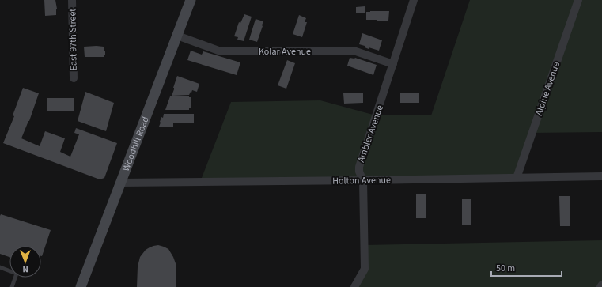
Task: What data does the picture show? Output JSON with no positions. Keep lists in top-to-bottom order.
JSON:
{
  "streets": {
    "main road": ["Woodhill Road"],
    "street": [
      "East 97th Street",
      "Kolar Avenue",
      "Alpine Avenue",
      "Ambler Avenue",
      "Holton Avenue"
    ]
  },
  "crossings": [
    ["Kolar Avenue", "Ambler Avenue"],
    ["Kolar Avenue", "Woodhill Road"],
    ["Alpine Avenue", "Holton Avenue"],
    ["Ambler Avenue", "Holton Avenue"],
    ["Woodhill Road", "Holton Avenue"]
  ],
  "scale_bar": "50 m",
  "north": "bottom"
}
